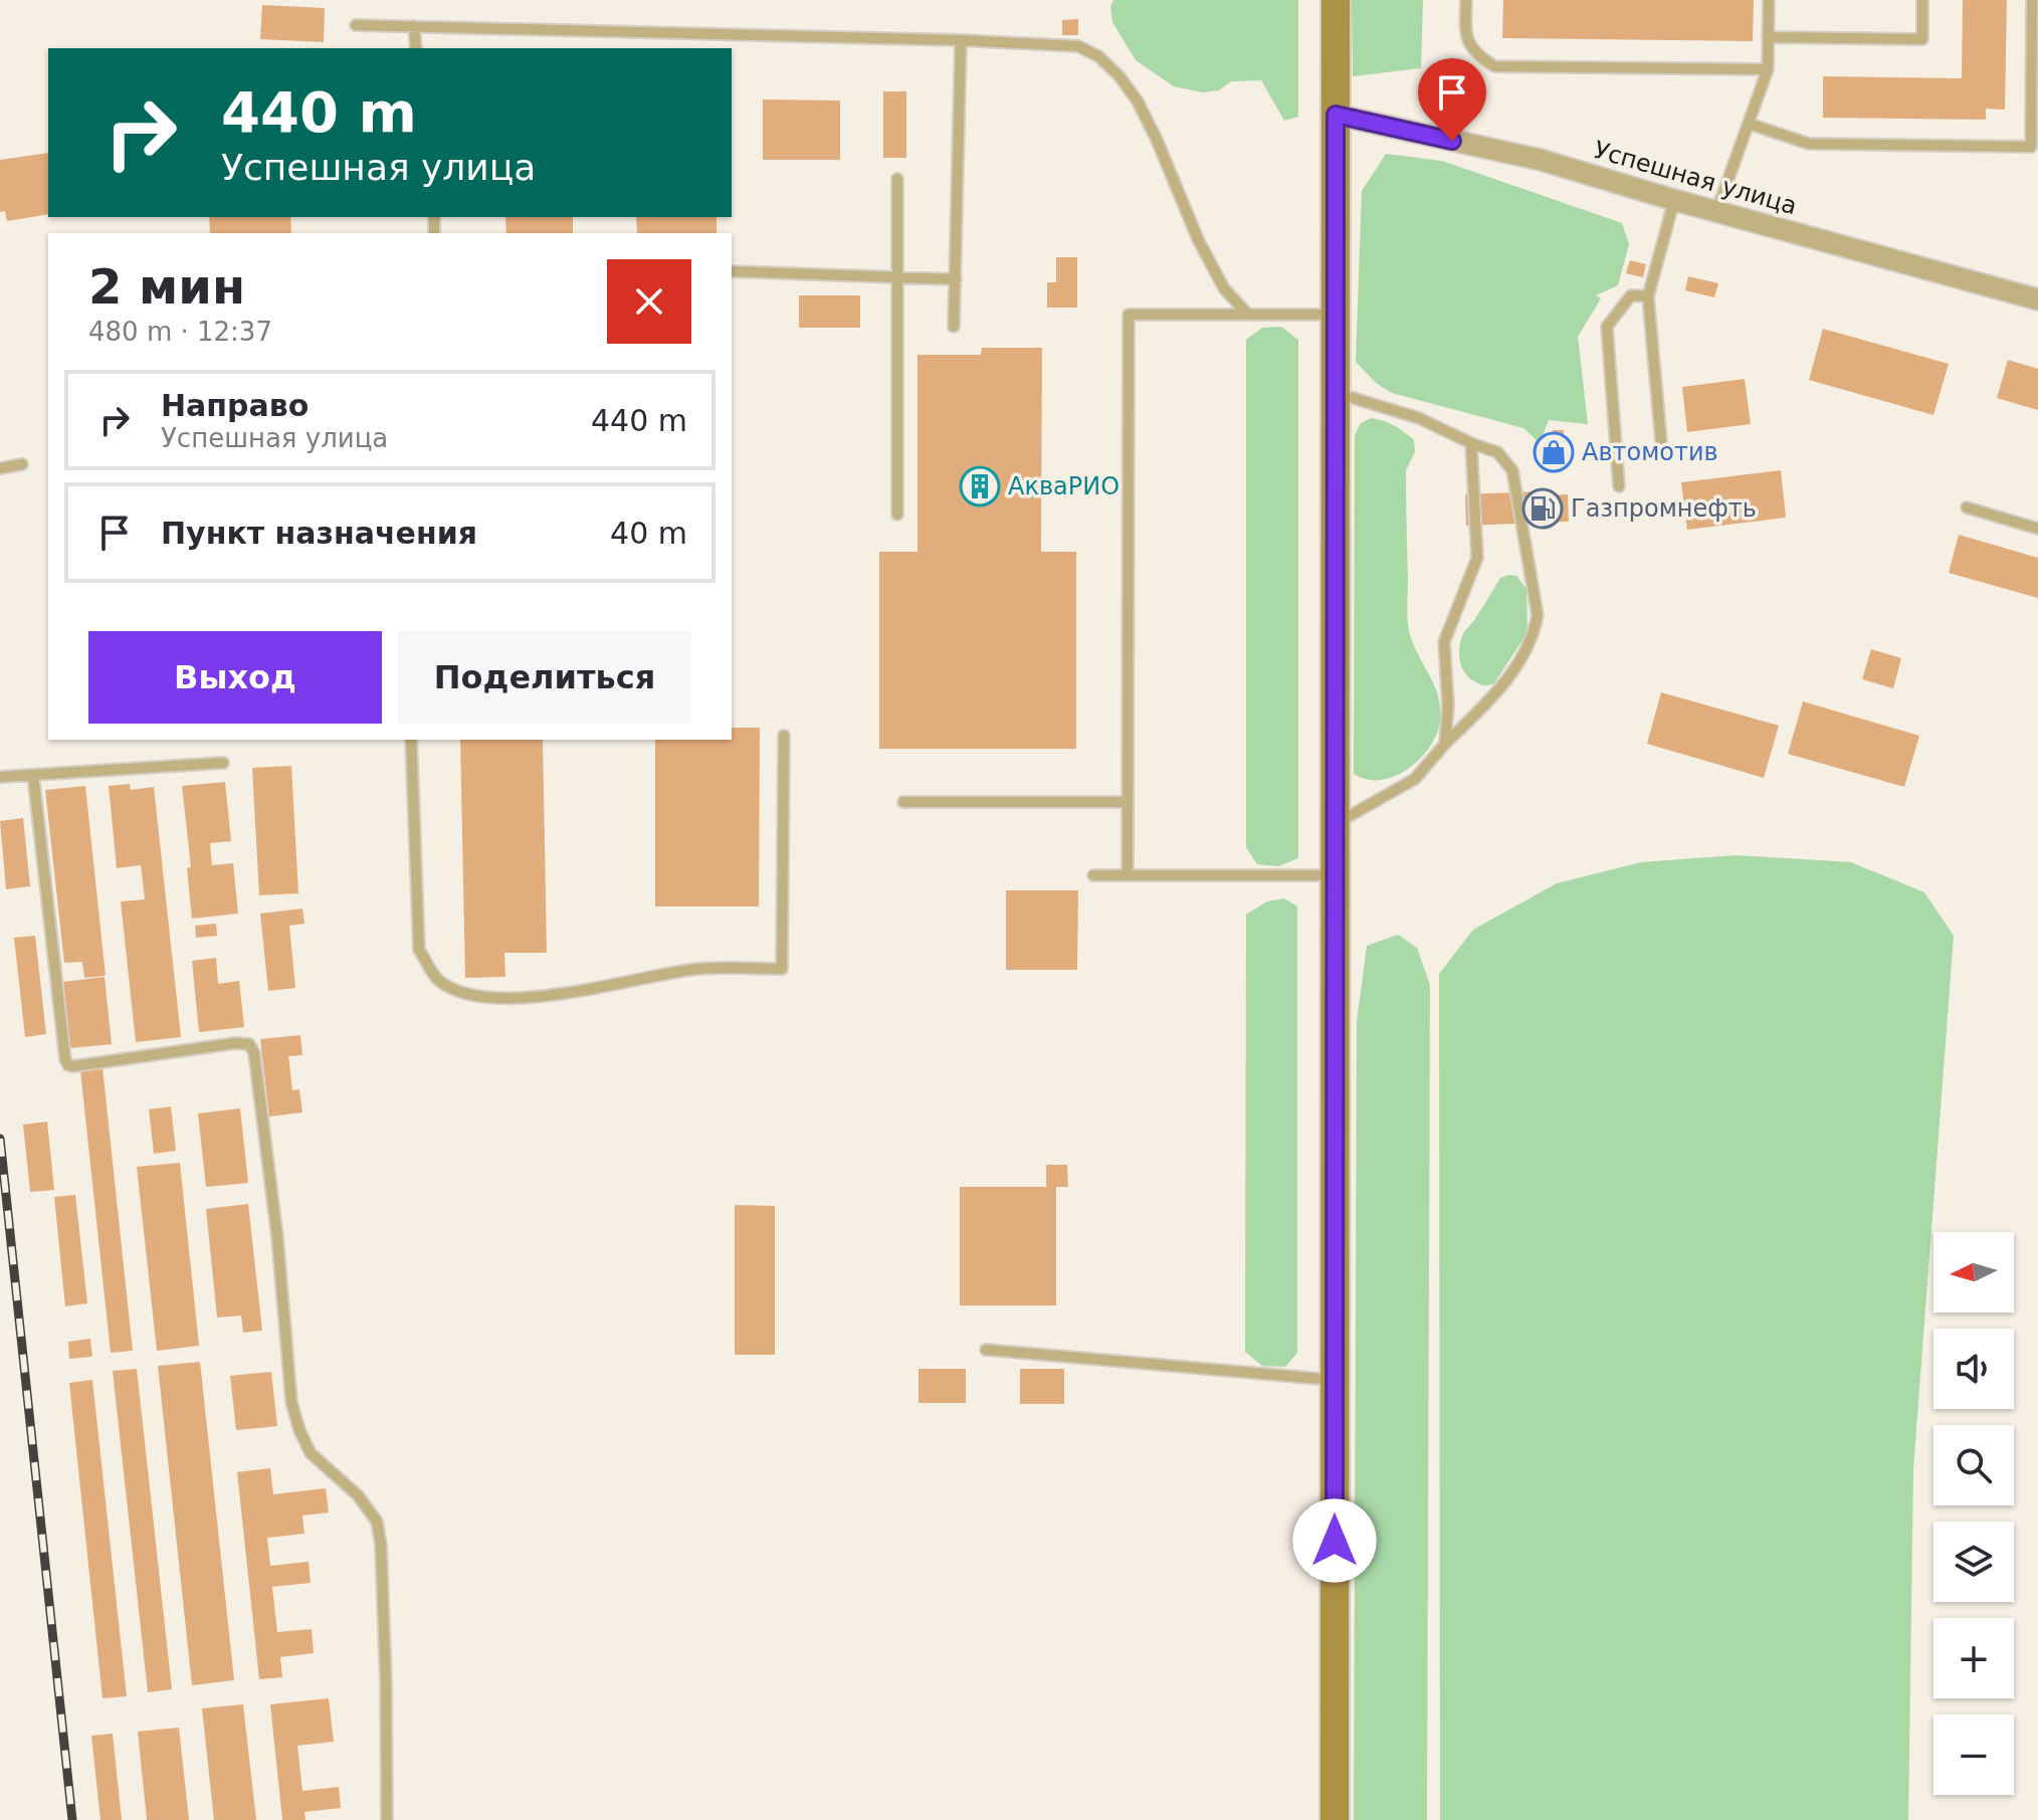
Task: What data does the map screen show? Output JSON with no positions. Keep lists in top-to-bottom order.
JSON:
{
  "streets": {
    "street": ["Успешная улица"]
  },
  "places": {
    "shop": ["Автомотив"],
    "building": ["АкваРИО"],
    "fuel station": ["Газпромнефть"]
  },
  "north": "left",
  "page": {
    "turn": ["440 m", "Успешная улица"],
    "heading": ["2 мин", "480 m · 12:37"],
    "list": [
      {
        "name": "Направо",
        "note": "Успешная улица",
        "value": "440 m"
      },
      {
        "name": "Пункт назначения",
        "value": "40 m"
      }
    ],
    "buttons": ["Выход", "Поделиться"],
    "map_buttons": ["+", "−"]
  }
}
